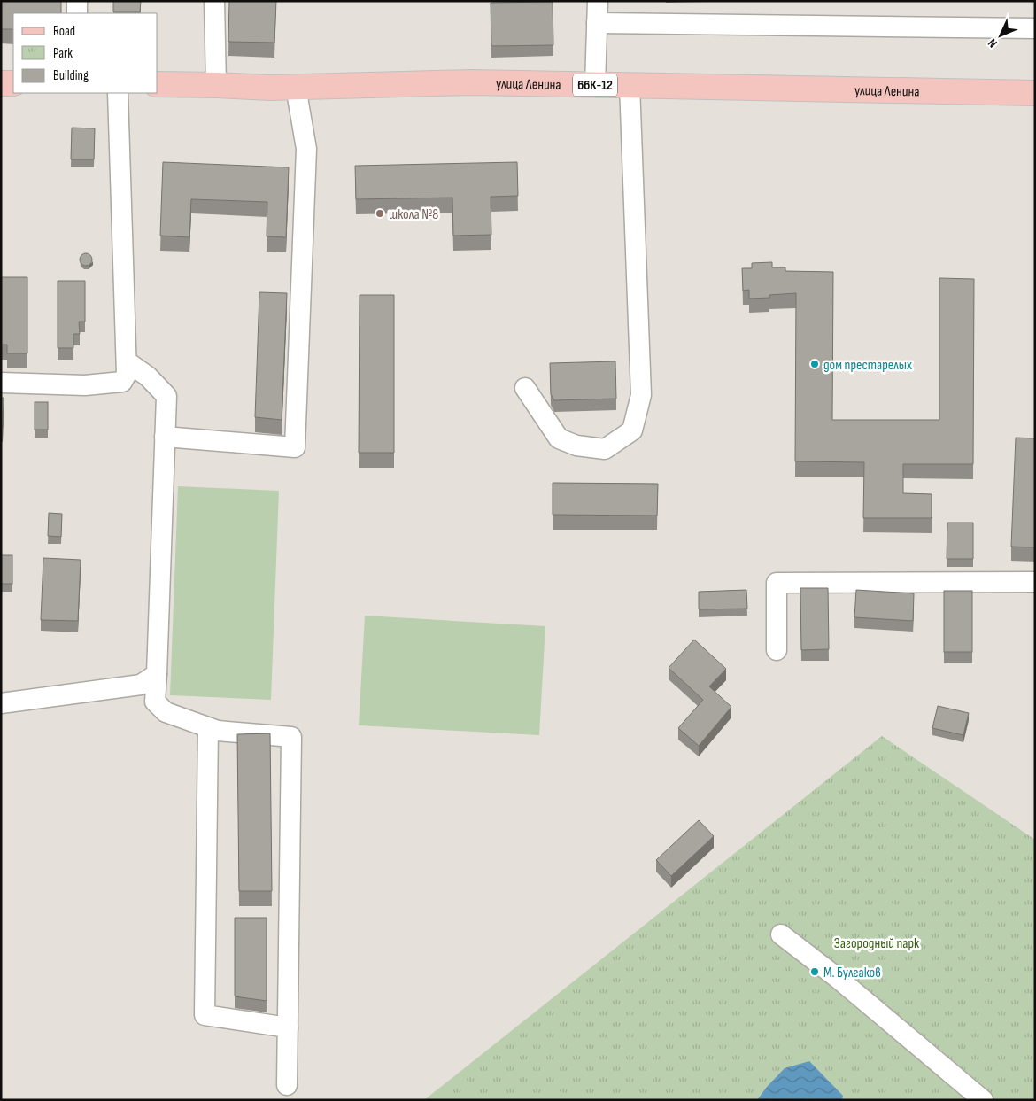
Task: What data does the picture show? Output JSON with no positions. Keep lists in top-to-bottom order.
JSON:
{
  "streets": {
    "main road": ["улица Ленина", "66К-12"]
  },
  "parks": ["Загородный парк"],
  "places": ["школа №8", "дом престарелых", "М. Булгаков"],
  "legend": ["Road", "Park", "Building"],
  "north": "bottom left"
}
